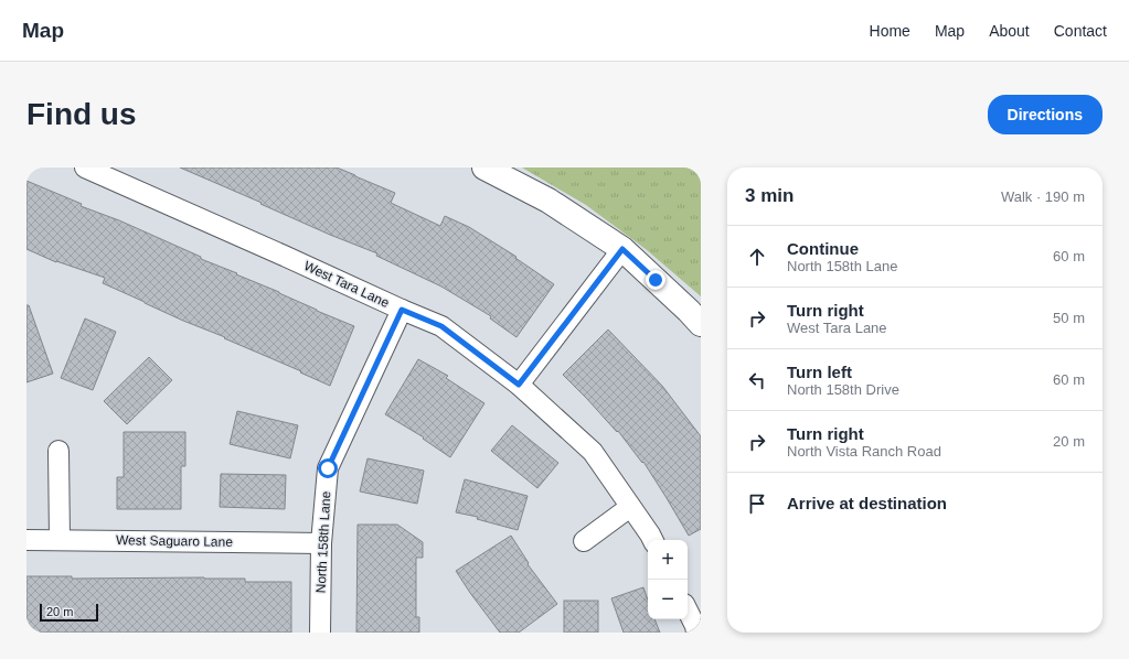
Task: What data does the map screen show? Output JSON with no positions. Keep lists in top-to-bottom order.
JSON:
{
  "streets": {
    "street": ["West Tara Lane", "West Saguaro Lane", "North 158th Lane"]
  },
  "crossings": [
    ["West Tara Lane", "North 158th Lane"],
    ["West Saguaro Lane", "North 158th Lane"]
  ],
  "scale_bar": "20 m",
  "page": {
    "header": "Map",
    "nav": [
      "Home",
      "Map",
      "About",
      "Contact"
    ],
    "buttons": "Directions",
    "title": "Find us",
    "heading": ["3 min", "Walk · 190 m"],
    "list": [
      ["Continue", "North 158th Lane", "60 m"],
      ["Turn right", "West Tara Lane", "50 m"],
      ["Turn left", "North 158th Drive", "60 m"],
      ["Turn right", "North Vista Ranch Road", "20 m"],
      "Arrive at destination"
    ],
    "map_buttons": ["+", "−"],
    "scale": "20 m"
  }
}
